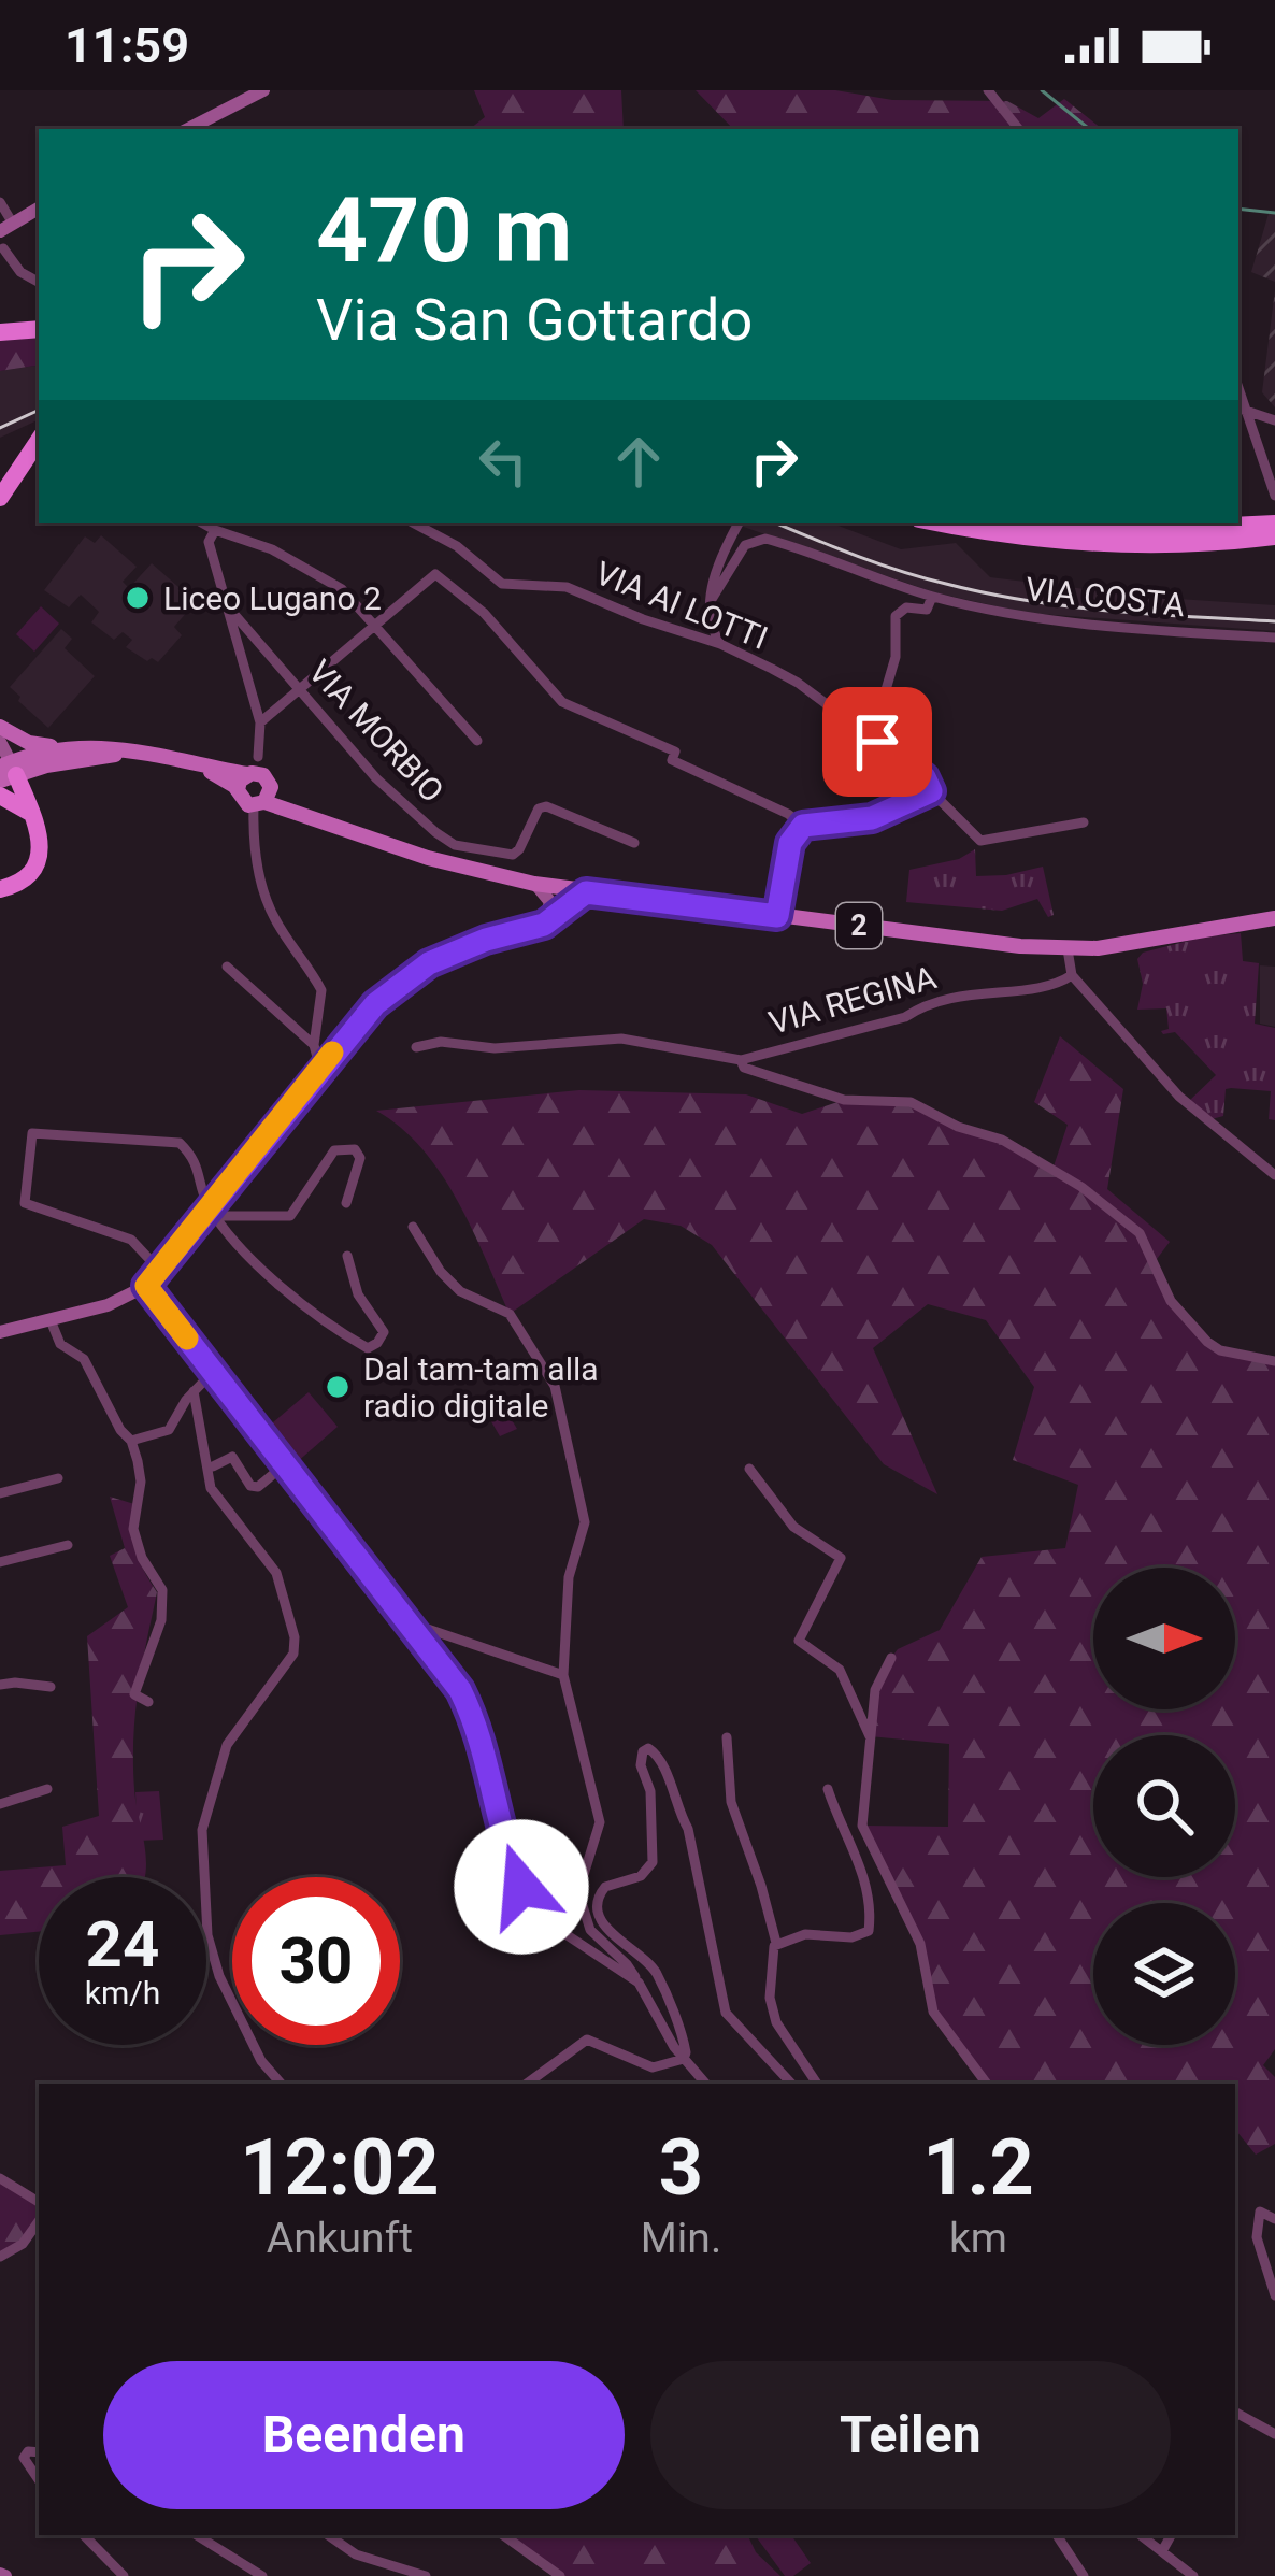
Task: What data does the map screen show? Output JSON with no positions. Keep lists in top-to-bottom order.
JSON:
{
  "streets": {
    "main road": ["2"],
    "street": [
      "VIA COSTA",
      "VIA AI LOTTI",
      "VIA MORBIO",
      "VIA REGINA"
    ]
  },
  "places": ["Liceo Lugano 2", "Dal tam-tam alla radio digitale"],
  "north": "right",
  "page": {
    "status": "11:59",
    "turn": ["470 m", "Via San Gottardo"],
    "speed": "24 km/h",
    "limit": "30",
    "eta": [
      "12:02",
      "Ankunft",
      "3",
      "Min.",
      "1.2",
      "km"
    ],
    "buttons": ["Beenden", "Teilen"]
  }
}
